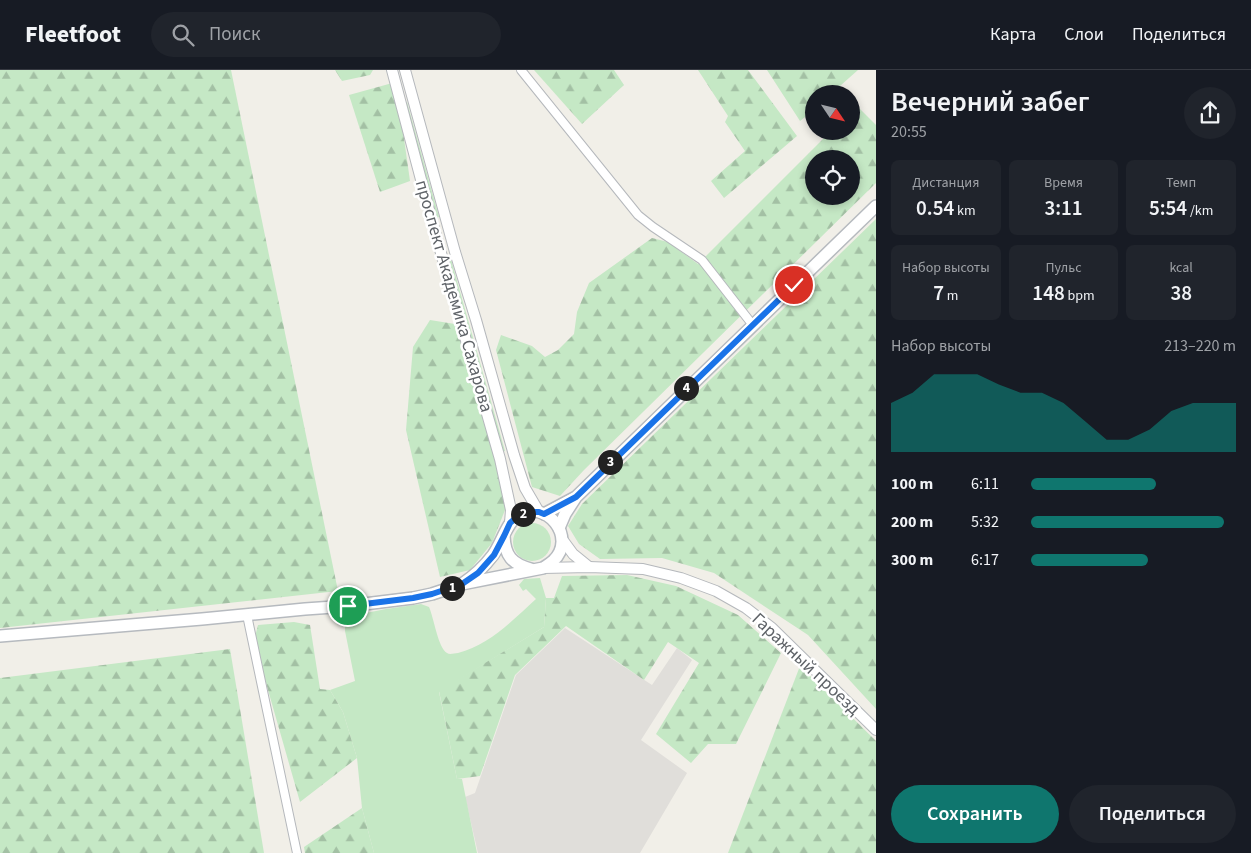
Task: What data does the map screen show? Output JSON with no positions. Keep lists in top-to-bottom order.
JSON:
{
  "streets": {
    "street": ["проспект Академика Сахарова", "Гаражный проезд"]
  },
  "crossings": [
    ["проспект Академика Сахарова", "Гаражный проезд"]
  ],
  "north": "bottom right",
  "page": {
    "header": "Fleetfoot",
    "search": "Поиск",
    "nav": ["Карта", "Слои", "Поделиться"],
    "heading": ["Вечерний забег", "20:55"],
    "stats": [
      ["Дистанция", "0.54 km"],
      ["Время", "3:11"],
      ["Темп", "5:54 /km"],
      ["Набор высоты", "7 m"],
      ["Пульс", "148 bpm"],
      ["kcal", "38"]
    ],
    "chart": ["Набор высоты", "213–220 m"],
    "pins": [
      "4",
      "3",
      "2",
      "1"
    ],
    "list": [
      {
        "name": "100 m",
        "note": "6:11"
      },
      {
        "name": "200 m",
        "note": "5:32"
      },
      {
        "name": "300 m",
        "note": "6:17"
      }
    ],
    "buttons": ["Сохранить", "Поделиться"]
  }
}
